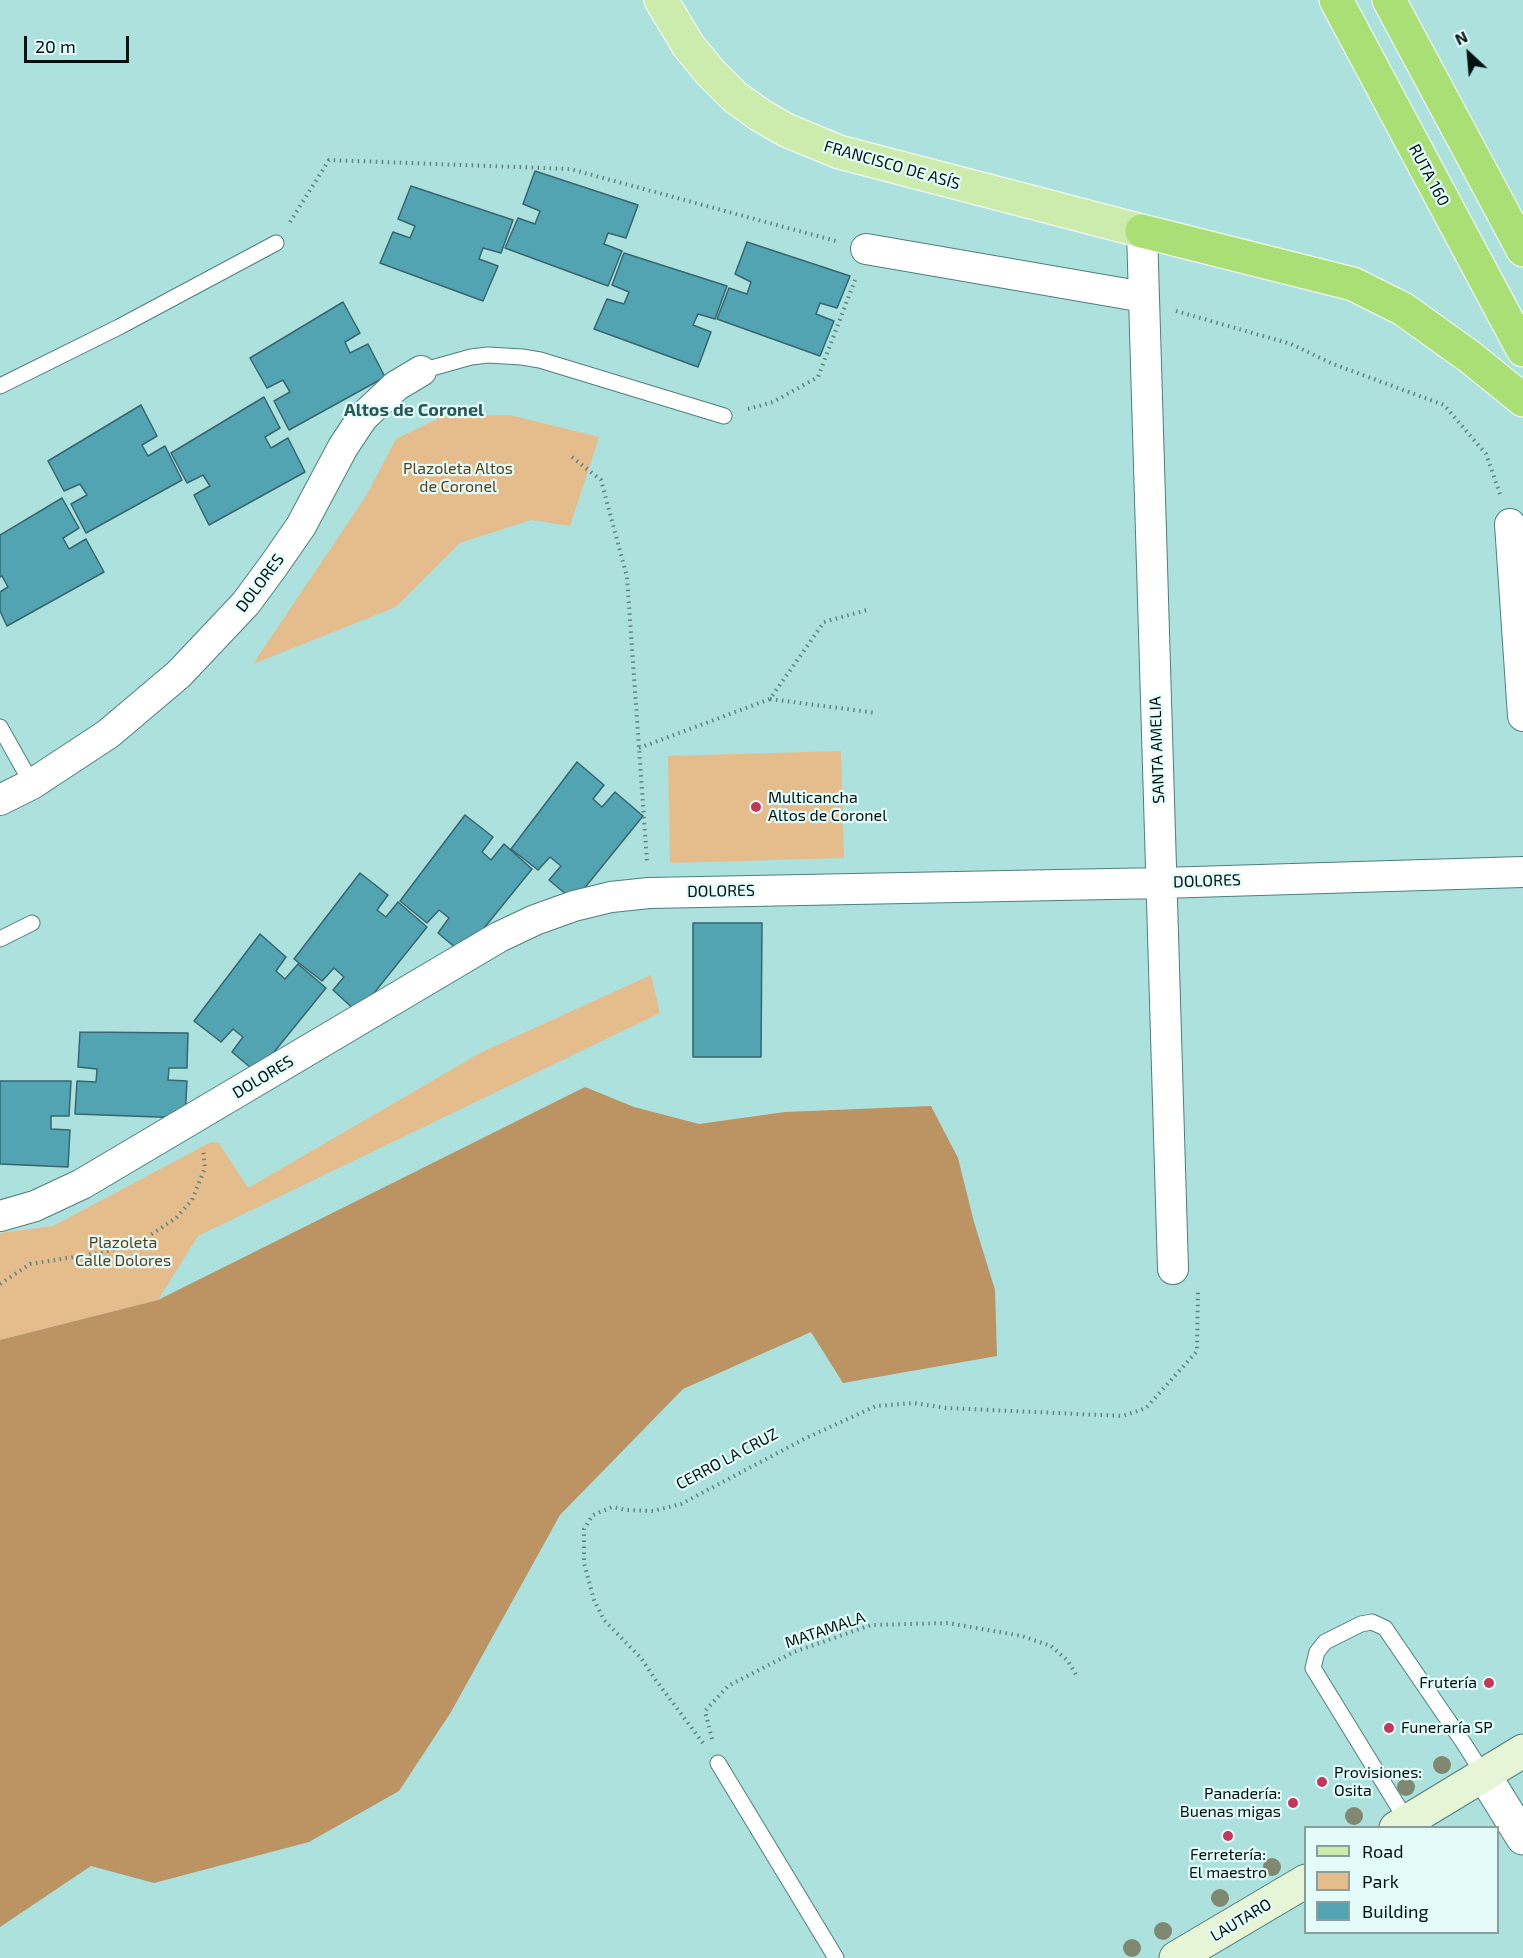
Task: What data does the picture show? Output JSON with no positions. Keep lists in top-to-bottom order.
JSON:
{
  "streets": {
    "highway": ["RUTA 160"],
    "main road": ["FRANCISCO DE ASÍS", "LAUTARO"],
    "street": ["DOLORES", "SANTA AMELIA"],
    "path": ["CERRO LA CRUZ", "MATAMALA"]
  },
  "crossings": [
    ["FRANCISCO DE ASÍS", "SANTA AMELIA"],
    ["DOLORES", "SANTA AMELIA"],
    ["SANTA AMELIA", "CERRO LA CRUZ"],
    ["CERRO LA CRUZ", "MATAMALA"]
  ],
  "districts": ["Altos de Coronel"],
  "parks": ["Plazoleta Altos de Coronel", "Plazoleta Calle Dolores"],
  "places": [
    "Multicancha Altos de Coronel",
    "Frutería",
    "Funeraría SP",
    "Provisiones: Osita",
    "Panadería: Buenas migas",
    "Ferretería: El maestro"
  ],
  "legend": ["Road", "Park", "Building"],
  "scale_bar": "20 m",
  "north": "top left"
}
